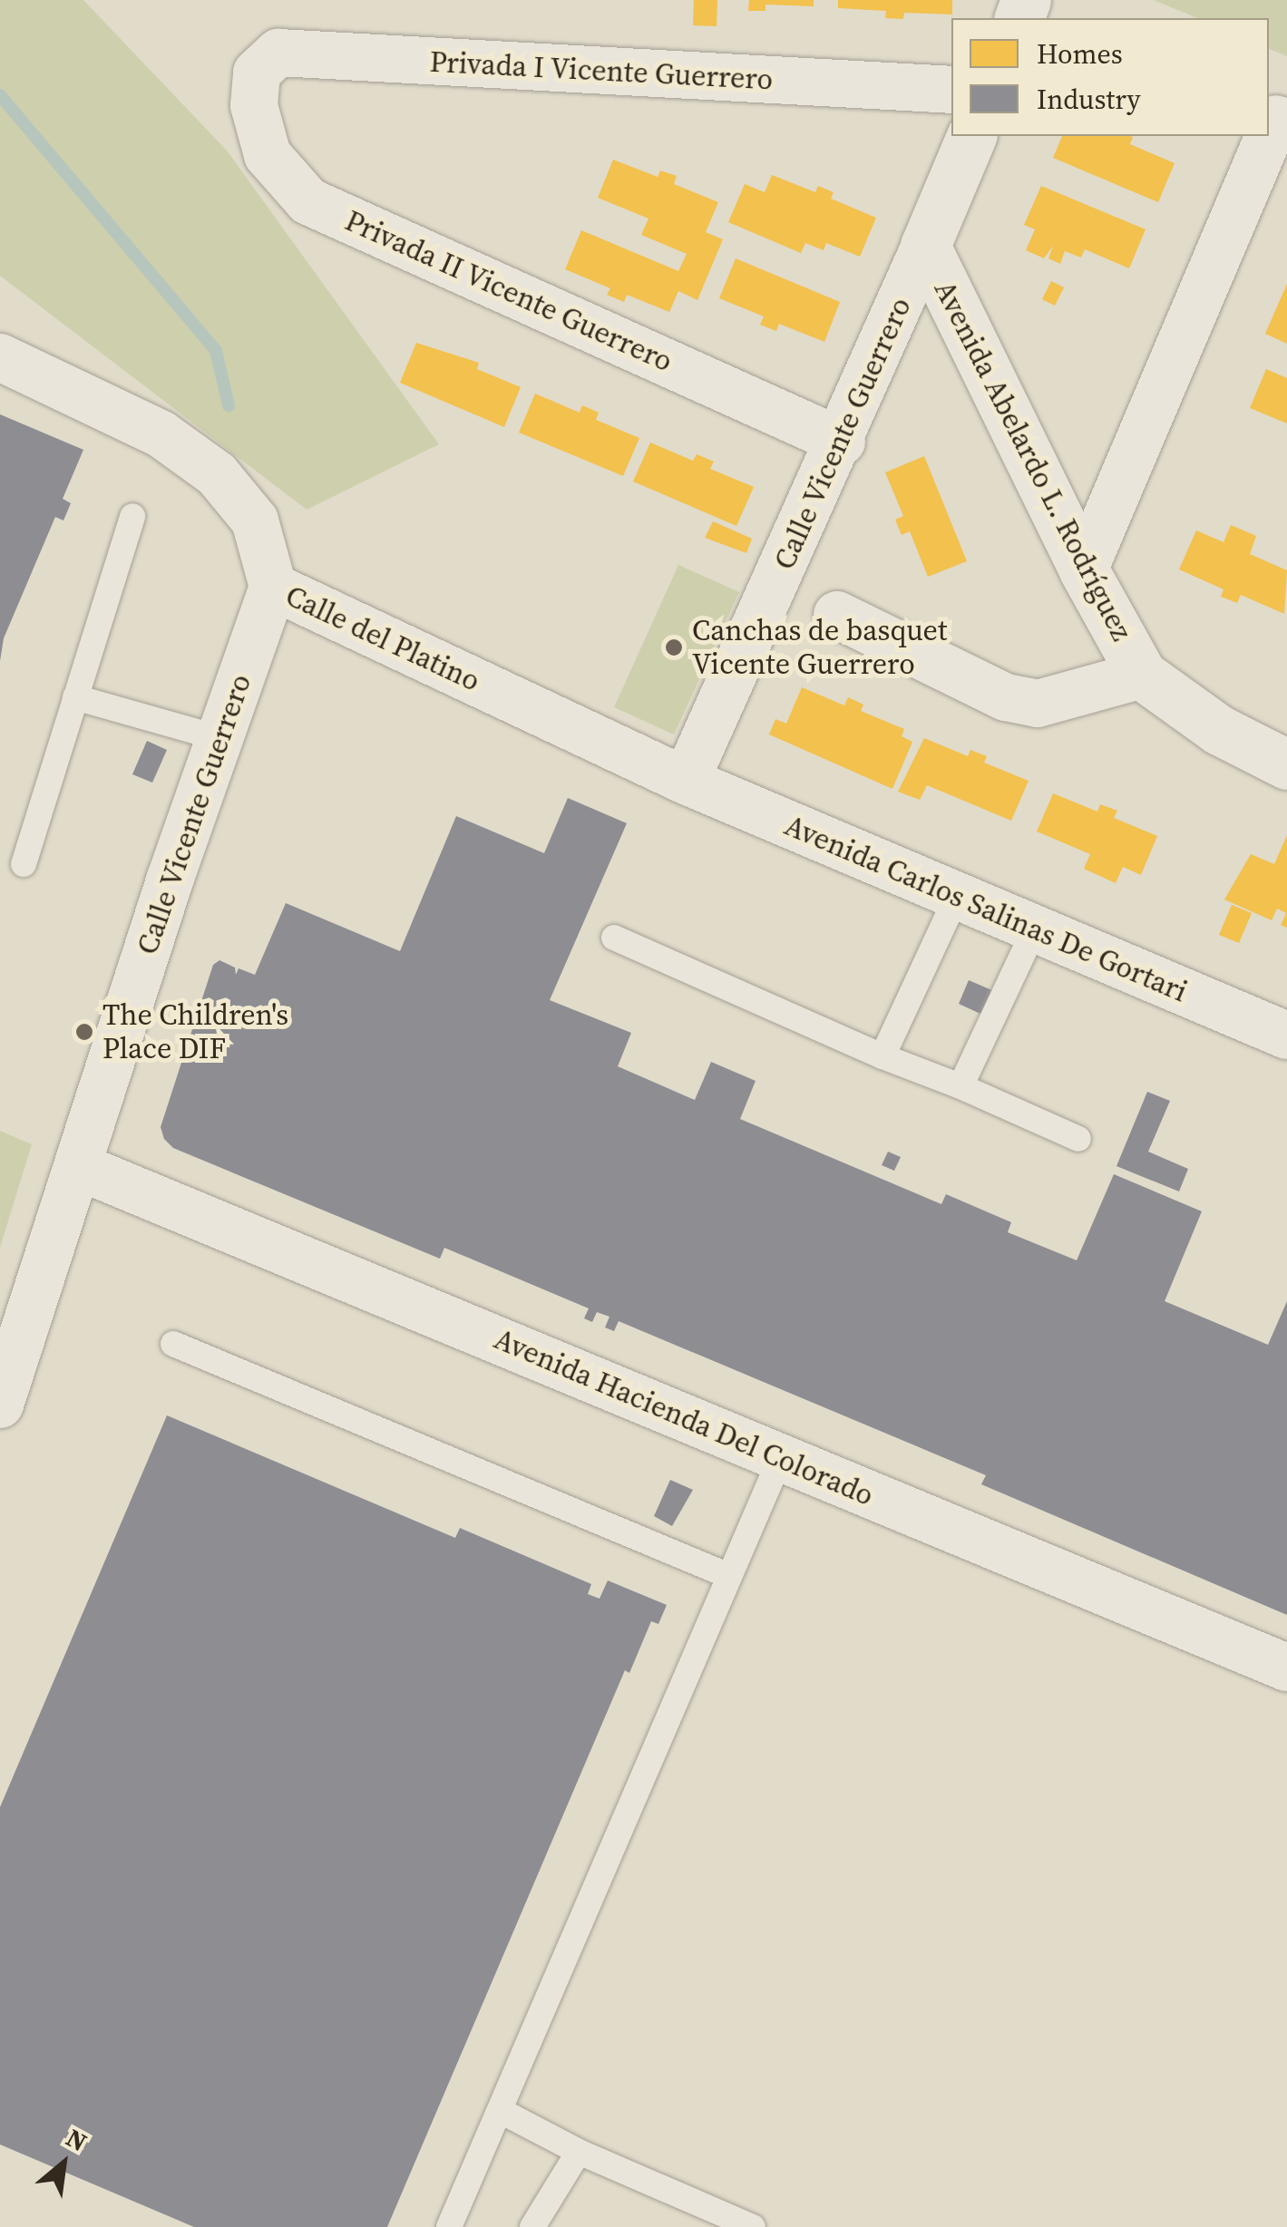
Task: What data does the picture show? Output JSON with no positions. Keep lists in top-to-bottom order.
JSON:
{
  "streets": {
    "street": [
      "Privada I Vicente Guerrero",
      "Privada II Vicente Guerrero",
      "Calle Vicente Guerrero",
      "Avenida Abelardo L. Rodríguez",
      "Calle del Platino",
      "Avenida Carlos Salinas De Gortari",
      "Avenida Hacienda Del Colorado"
    ]
  },
  "crossings": [
    ["Privada I Vicente Guerrero", "Privada II Vicente Guerrero"],
    ["Privada II Vicente Guerrero", "Calle Vicente Guerrero"],
    ["Calle Vicente Guerrero", "Avenida Abelardo L. Rodríguez"],
    ["Calle Vicente Guerrero", "Calle del Platino"],
    ["Calle Vicente Guerrero", "Avenida Carlos Salinas De Gortari"],
    ["Calle Vicente Guerrero", "Avenida Hacienda Del Colorado"],
    ["Calle del Platino", "Avenida Carlos Salinas De Gortari"]
  ],
  "places": ["Canchas de basquet Vicente Guerrero", "The Children's Place DIF"],
  "legend": ["Homes", "Industry"],
  "north": "top right"
}
